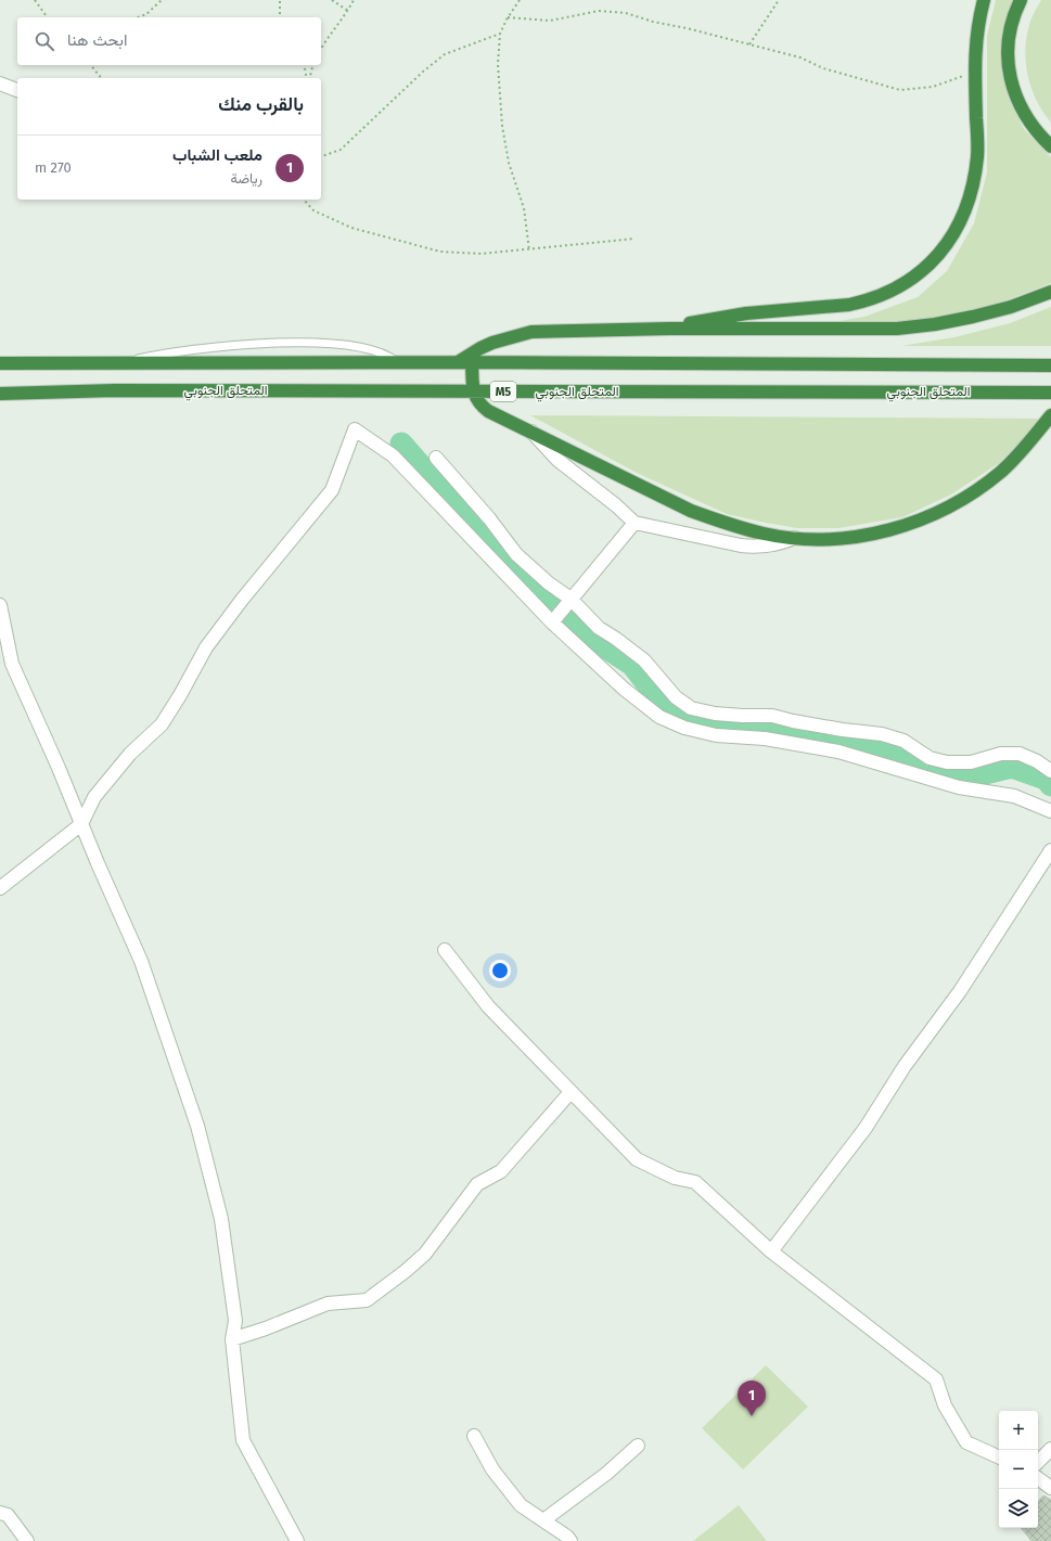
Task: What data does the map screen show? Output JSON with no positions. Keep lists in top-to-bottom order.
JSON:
{
  "streets": {
    "highway": ["المتحلق الجنوبي", "M5"]
  },
  "page": {
    "search": "ابحث هنا",
    "heading": "بالقرب منك",
    "list": [
      {
        "mark": "1",
        "name": "ملعب الشباب",
        "note": "رياضة",
        "value": "270 m"
      }
    ],
    "pins": "1",
    "map_buttons": ["+", "−"]
  }
}
